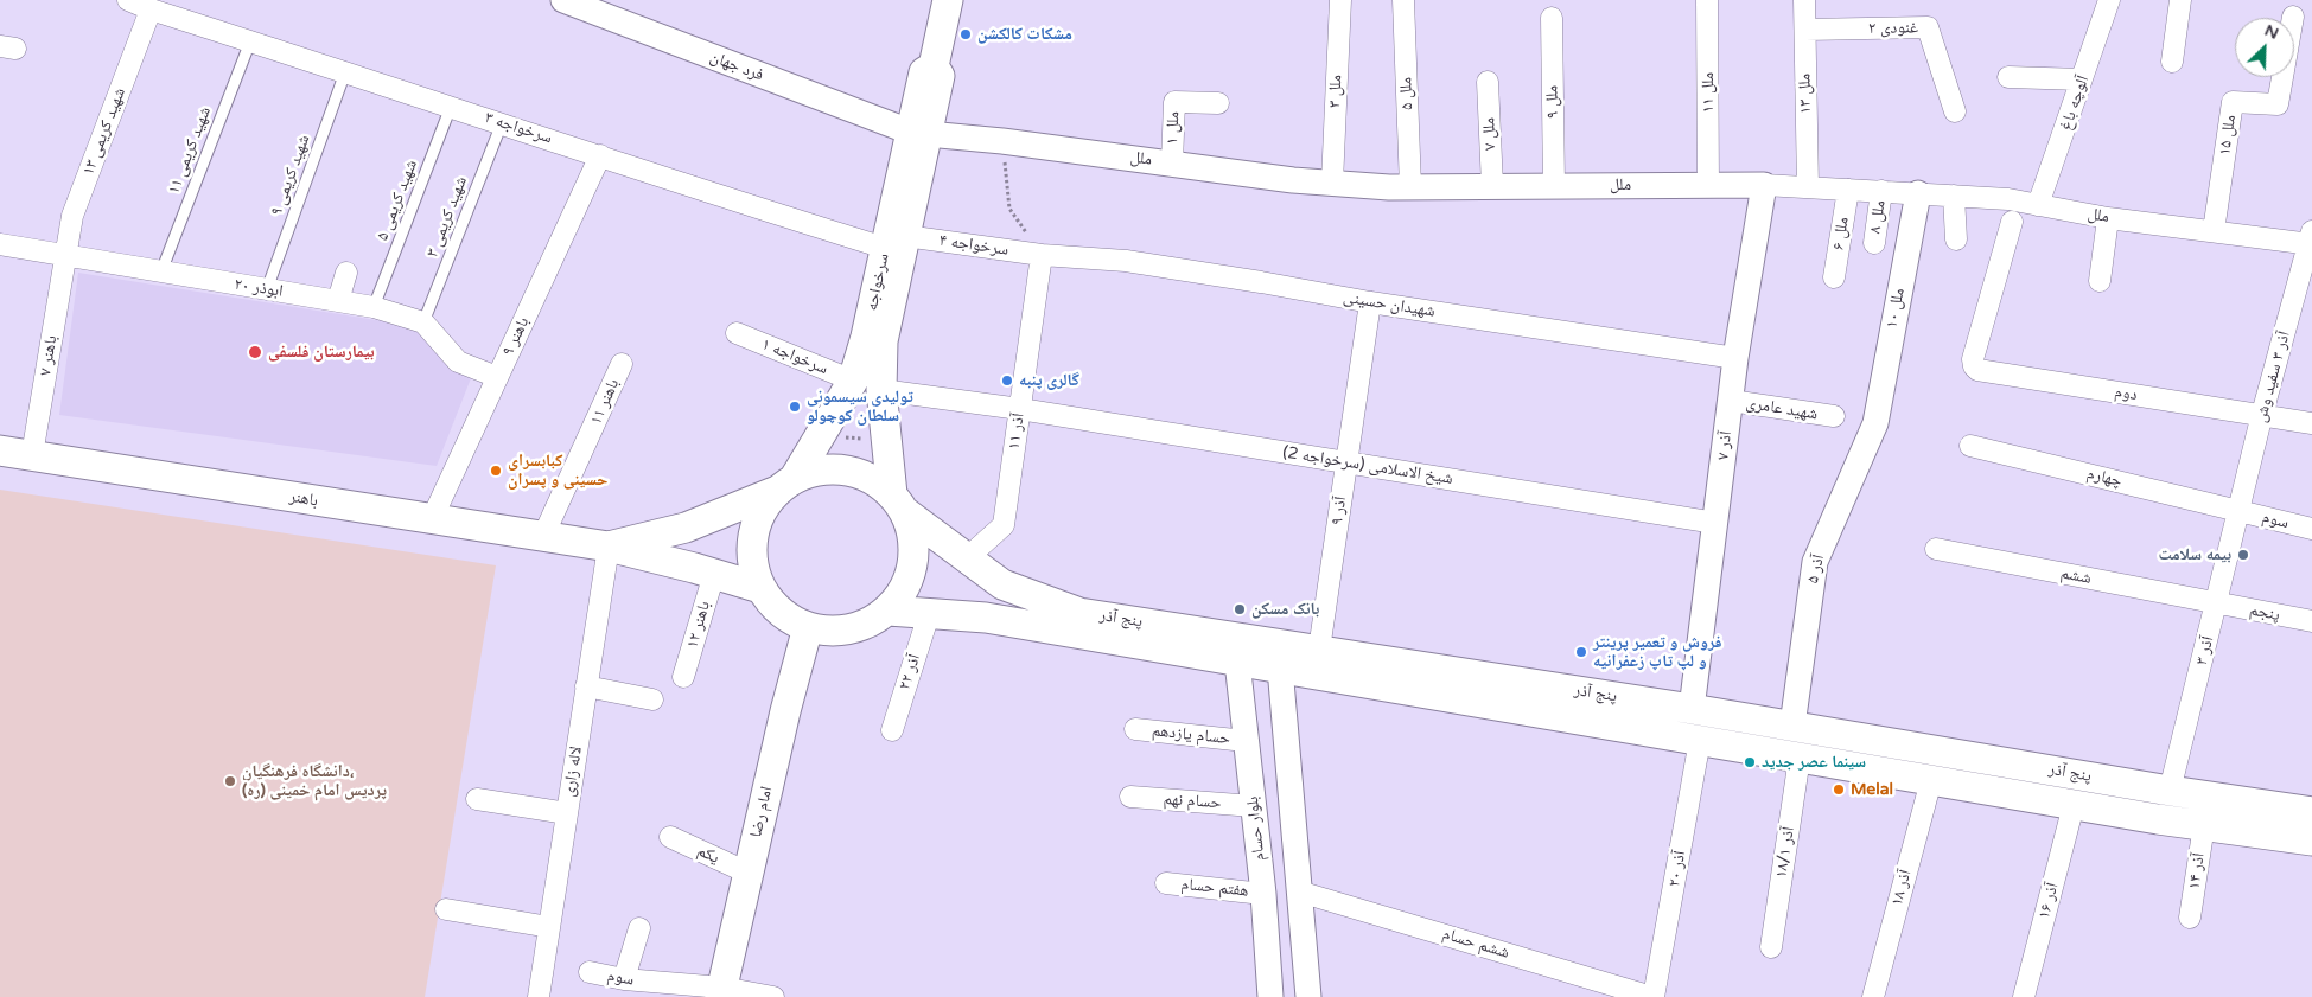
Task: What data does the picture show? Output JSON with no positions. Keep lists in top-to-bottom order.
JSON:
{
  "streets": {
    "main road": [
      "سرخواجه",
      "باهنر",
      "پنج آذر",
      "امام رضا"
    ],
    "street": [
      "۲ غنودی",
      "فرد جهان",
      "ملل ۳",
      "۱۱ ملل",
      "ملل ۵",
      "ملل ۱۳",
      "ملل ۹",
      "آلوچه باغ",
      "سرخواجه ۳",
      "ملل ۱",
      "۱۳ شهید کریمی",
      "۷ ملل",
      "ملل ۱۵",
      "ملل",
      "۸ ملل",
      "۶ ملل",
      "سرخواجه ۴",
      "ابوذر ۲۰",
      "شهیدان حسینی",
      "۱۰ ملل",
      "۹ باهنر",
      "باهنر ۷",
      "سرخواجه ۱",
      "آذر ۳ سفید وش",
      "دوم",
      "باهنر ۱۱",
      "شهید عامری",
      "آذر ۱۱",
      "آذر ۷",
      "شیخ الاسلامی (سرخواجه 2)",
      "چهارم",
      "۹ آذر",
      "سوم",
      "آذر ۵",
      "ششم",
      "پنجم",
      "۱۲ باهنر",
      "۳ آذر",
      "۲۲ آذر",
      "حسام یازدهم",
      "لاله زاری",
      "حسام نهم",
      "بلوار حسام",
      "۱۸/۱ آذر",
      "یکم",
      "۲۰ آذر",
      "۱۴ آذر",
      "هفتم حسام",
      "۱۸ آذر",
      "۱۶ آذر",
      "ششم حسام"
    ],
    "lane": [
      "۱۱ شهید کریمی",
      "۹ شهید کریمی",
      "۵ شهید کریمی",
      "۳ شهید کریمی"
    ]
  },
  "crossings": [
    ["۲ غنودی", "ملل ۱۳"],
    ["فرد جهان", "ملل"],
    ["فرد جهان", "سرخواجه"],
    ["ملل ۳", "ملل"],
    ["۱۱ ملل", "ملل"],
    ["ملل ۵", "ملل"],
    ["ملل ۱۳", "ملل"],
    ["ملل ۹", "ملل"],
    ["آلوچه باغ", "ملل"],
    ["سرخواجه ۳", "۱۳ شهید کریمی"],
    ["سرخواجه ۳", "۱۱ شهید کریمی"],
    ["سرخواجه ۳", "۹ شهید کریمی"],
    ["سرخواجه ۳", "۵ شهید کریمی"],
    ["سرخواجه ۳", "۳ شهید کریمی"],
    ["سرخواجه ۳", "سرخواجه ۴"],
    ["سرخواجه ۳", "سرخواجه"],
    ["سرخواجه ۳", "۹ باهنر"],
    ["ملل ۱", "ملل"],
    ["۱۳ شهید کریمی", "ابوذر ۲۰"],
    ["۱۳ شهید کریمی", "باهنر ۷"],
    ["۷ ملل", "ملل"],
    ["ملل ۱۵", "ملل"],
    ["۱۱ شهید کریمی", "ابوذر ۲۰"],
    ["ملل", "۸ ملل"],
    ["ملل", "۶ ملل"],
    ["ملل", "سرخواجه"],
    ["ملل", "۱۰ ملل"],
    ["ملل", "آذر ۳ سفید وش"],
    ["ملل", "آذر ۷"],
    ["۹ شهید کریمی", "ابوذر ۲۰"],
    ["۵ شهید کریمی", "ابوذر ۲۰"],
    ["۳ شهید کریمی", "ابوذر ۲۰"],
    ["سرخواجه ۴", "سرخواجه"],
    ["سرخواجه ۴", "شهیدان حسینی"],
    ["سرخواجه ۴", "آذر ۱۱"],
    ["سرخواجه", "سرخواجه ۱"],
    ["سرخواجه", "شیخ الاسلامی (سرخواجه 2)"],
    ["سرخواجه", "باهنر"],
    ["سرخواجه", "پنج آذر"],
    ["سرخواجه", "امام رضا"],
    ["ابوذر ۲۰", "باهنر ۷"],
    ["شهیدان حسینی", "آذر ۱۱"],
    ["شهیدان حسینی", "آذر ۷"],
    ["شهیدان حسینی", "۹ آذر"],
    ["۱۰ ملل", "آذر ۵"],
    ["۹ باهنر", "باهنر"],
    ["باهنر ۷", "باهنر"],
    ["آذر ۳ سفید وش", "دوم"],
    ["آذر ۳ سفید وش", "چهارم"],
    ["آذر ۳ سفید وش", "سوم"],
    ["آذر ۳ سفید وش", "۳ آذر"],
    ["باهنر ۱۱", "باهنر"],
    ["شهید عامری", "آذر ۷"],
    ["آذر ۱۱", "شیخ الاسلامی (سرخواجه 2)"],
    ["آذر ۱۱", "پنج آذر"],
    ["آذر ۷", "شیخ الاسلامی (سرخواجه 2)"],
    ["آذر ۷", "پنج آذر"],
    ["شیخ الاسلامی (سرخواجه 2)", "۹ آذر"],
    ["چهارم", "سوم"],
    ["چهارم", "۳ آذر"],
    ["باهنر", "پنج آذر"],
    ["باهنر", "۱۲ باهنر"],
    ["باهنر", "لاله زاری"],
    ["باهنر", "امام رضا"],
    ["۹ آذر", "پنج آذر"],
    ["سوم", "۳ آذر"],
    ["سوم", "امام رضا"],
    ["آذر ۵", "پنج آذر"],
    ["ششم", "پنجم"],
    ["ششم", "۳ آذر"],
    ["پنجم", "۳ آذر"],
    ["پنج آذر", "۳ آذر"],
    ["پنج آذر", "۲۲ آذر"],
    ["پنج آذر", "امام رضا"],
    ["پنج آذر", "بلوار حسام"],
    ["پنج آذر", "۱۸/۱ آذر"],
    ["پنج آذر", "۲۰ آذر"],
    ["پنج آذر", "۱۴ آذر"],
    ["پنج آذر", "۱۸ آذر"],
    ["پنج آذر", "۱۶ آذر"],
    ["حسام یازدهم", "بلوار حسام"],
    ["حسام نهم", "بلوار حسام"],
    ["امام رضا", "یکم"],
    ["بلوار حسام", "هفتم حسام"],
    ["۲۰ آذر", "ششم حسام"]
  ],
  "places": [
    "مشکات کالکشن",
    "بیمارستان فلسفی",
    "گالری پنبه",
    "تولیدی سیسمونی سلطان کوچولو",
    "کبابسرای حسینی و پسران",
    "بیمه سلامت",
    "بانک مسکن",
    "فروش و تعمیر پرینتر و لپ تاپ زعفرانیه",
    "سینما عصر جدید",
    "دانشگاه فرهنگیان، پردیس امام خمینی (ره)",
    "Melal"
  ],
  "north": "top right"
}
